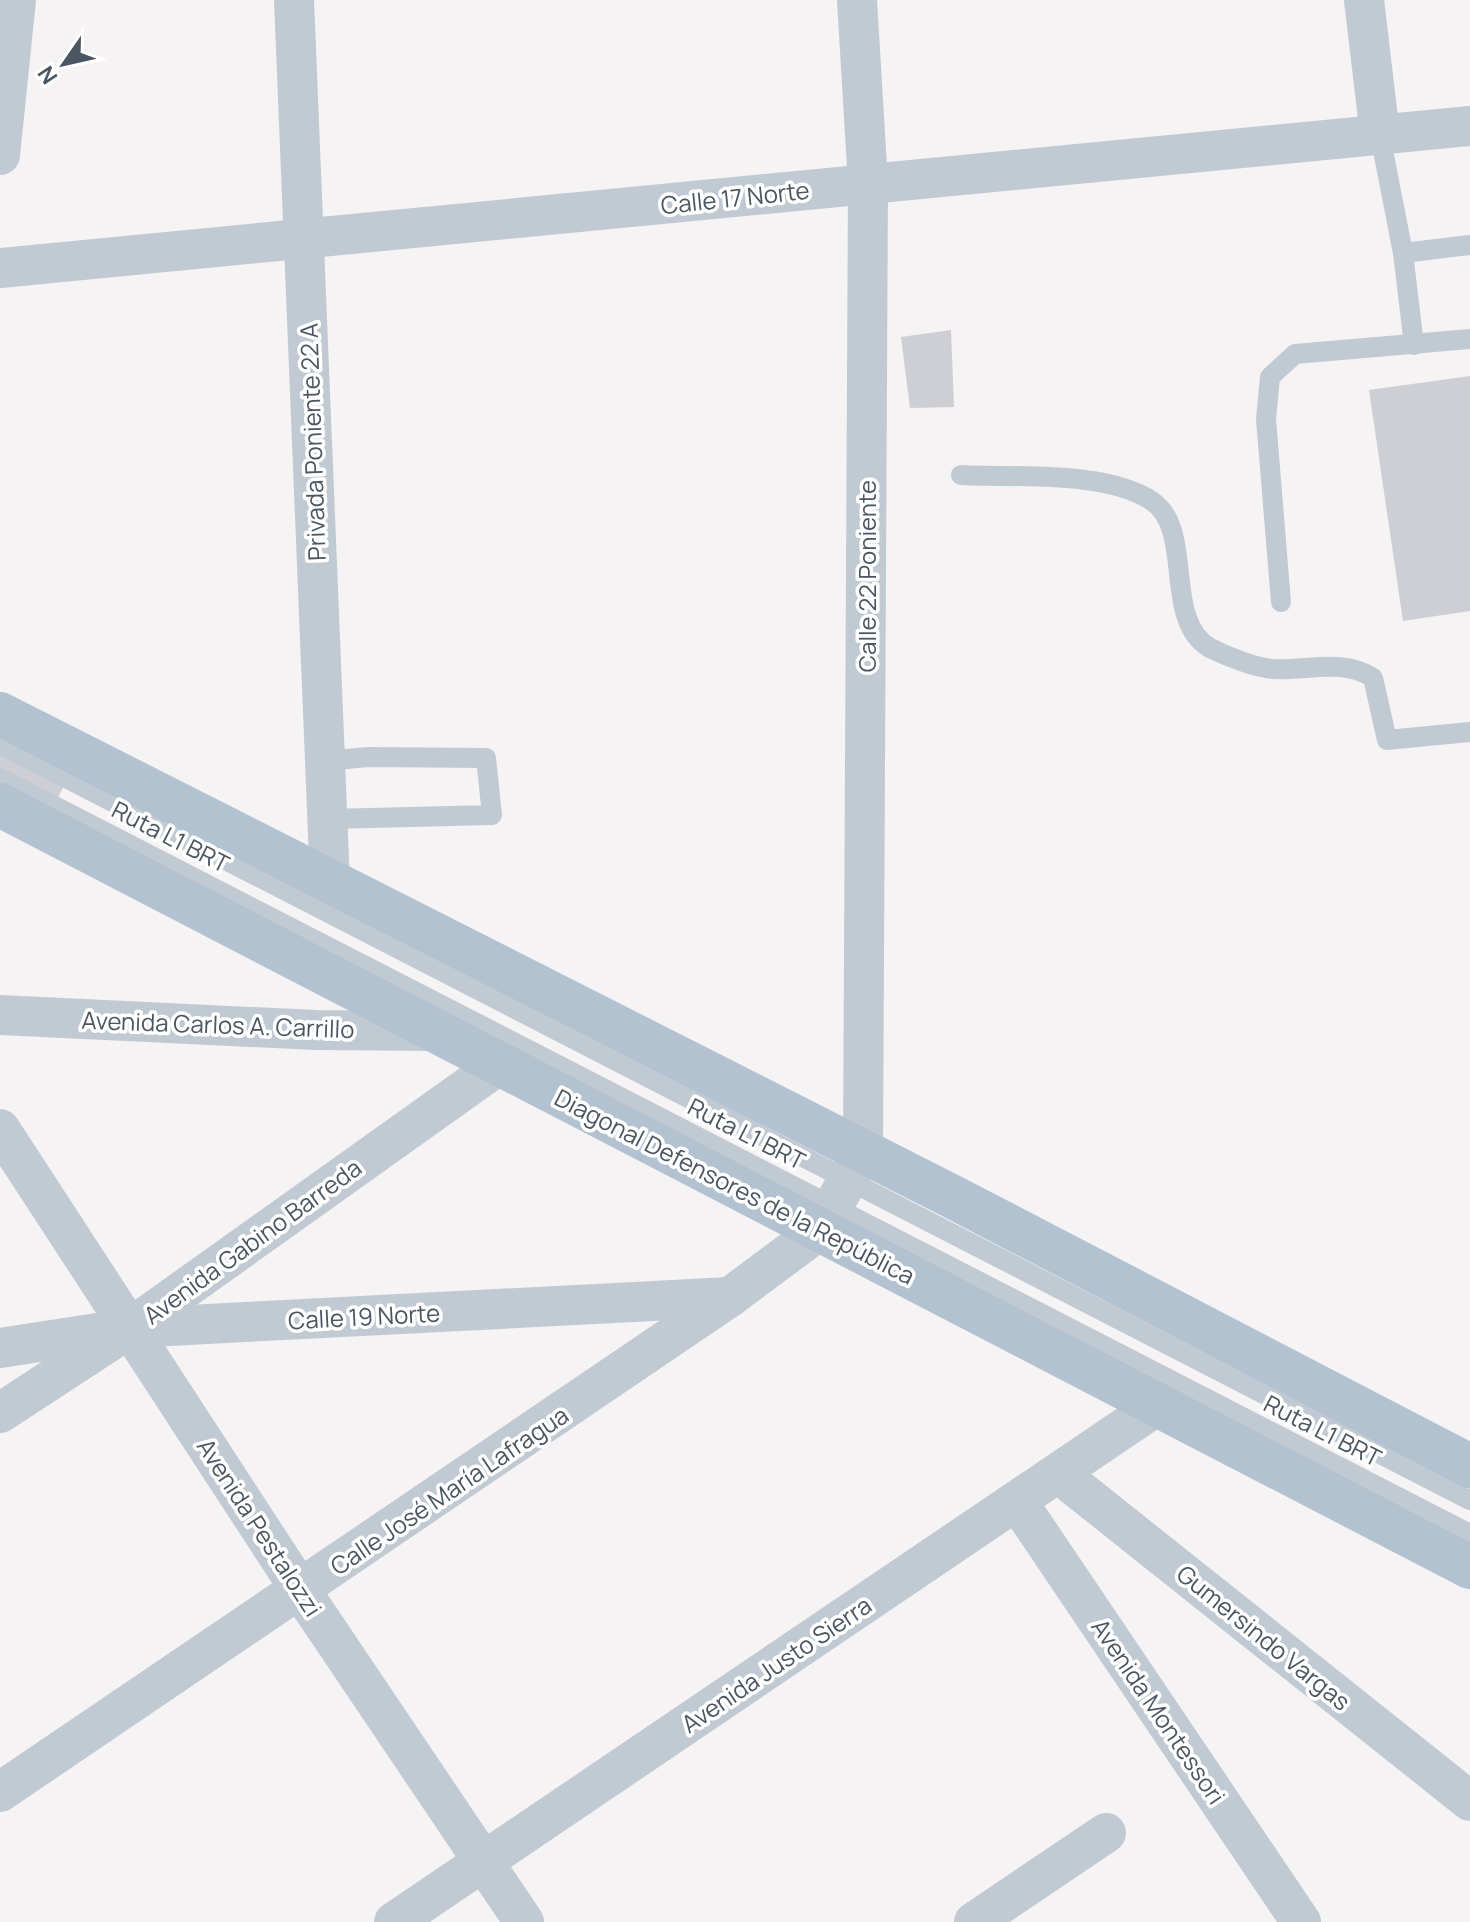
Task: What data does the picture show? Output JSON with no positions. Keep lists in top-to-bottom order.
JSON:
{
  "streets": {
    "main road": ["Diagonal Defensores de la República"],
    "street": [
      "Calle 17 Norte",
      "Privada Poniente 22 A",
      "Calle 22 Poniente",
      "Avenida Carlos A. Carrillo",
      "Avenida Gabino Barreda",
      "Calle 19 Norte",
      "Calle José María Lafragua",
      "Avenida Pestalozzi",
      "Gumersindo Vargas",
      "Avenida Justo Sierra",
      "Avenida Montessori"
    ],
    "lane": ["Ruta L1 BRT"]
  },
  "crossings": [
    ["Calle 17 Norte", "Privada Poniente 22 A"],
    ["Calle 17 Norte", "Calle 22 Poniente"],
    ["Privada Poniente 22 A", "Diagonal Defensores de la República"],
    ["Calle 22 Poniente", "Ruta L1 BRT"],
    ["Calle 22 Poniente", "Diagonal Defensores de la República"],
    ["Calle 22 Poniente", "Calle José María Lafragua"],
    ["Ruta L1 BRT", "Diagonal Defensores de la República"],
    ["Ruta L1 BRT", "Calle José María Lafragua"],
    ["Avenida Carlos A. Carrillo", "Diagonal Defensores de la República"],
    ["Diagonal Defensores de la República", "Avenida Gabino Barreda"],
    ["Diagonal Defensores de la República", "Calle José María Lafragua"],
    ["Diagonal Defensores de la República", "Avenida Justo Sierra"],
    ["Avenida Gabino Barreda", "Calle 19 Norte"],
    ["Avenida Gabino Barreda", "Avenida Pestalozzi"],
    ["Calle 19 Norte", "Calle José María Lafragua"],
    ["Calle 19 Norte", "Avenida Pestalozzi"],
    ["Calle José María Lafragua", "Avenida Pestalozzi"],
    ["Avenida Pestalozzi", "Avenida Justo Sierra"],
    ["Gumersindo Vargas", "Avenida Justo Sierra"],
    ["Avenida Justo Sierra", "Avenida Montessori"]
  ],
  "north": "bottom left"
}
